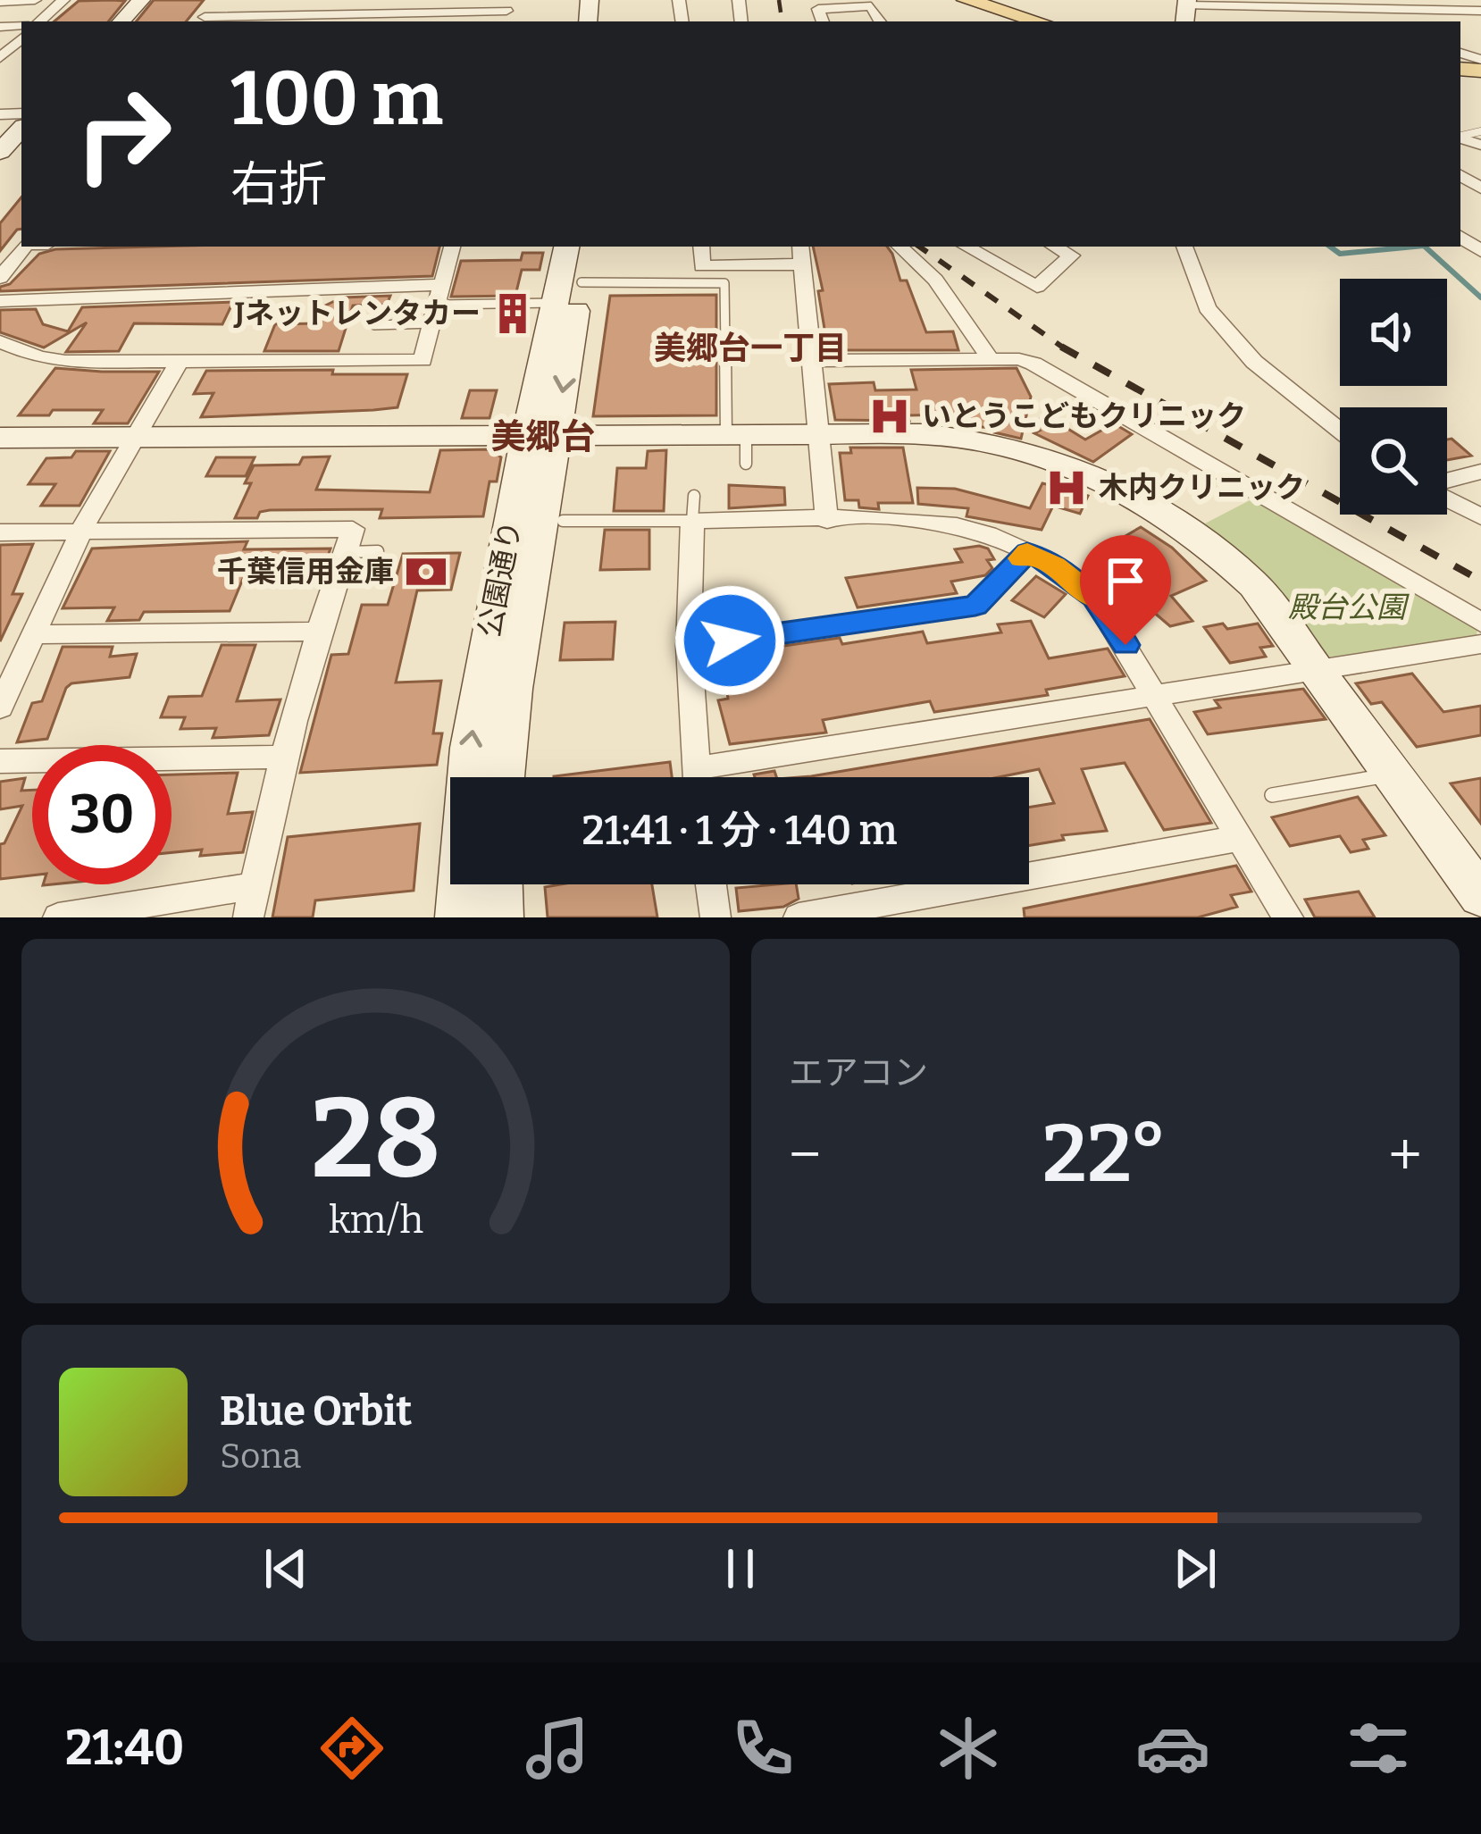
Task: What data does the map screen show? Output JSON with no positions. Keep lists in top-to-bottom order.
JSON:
{
  "streets": {
    "street": ["公園通り"]
  },
  "districts": ["美郷台一丁目", "美郷台"],
  "parks": ["殿台公園"],
  "places": {
    "building": ["Jネットレンタカー"],
    "hospital": ["いとうこどもクリニック", "木内クリニック"],
    "bank": ["千葉信用金庫"]
  },
  "page": {
    "turn": ["100 m", "右折"],
    "limit": "30",
    "trip": "21:41 · 1 分 · 140 m",
    "tile": "エアコン",
    "heat": ["−", "22°", "+"],
    "song": ["Blue Orbit", "Sona"],
    "tabs": "21:40",
    "gauge": ["28", "km/h"]
  }
}
